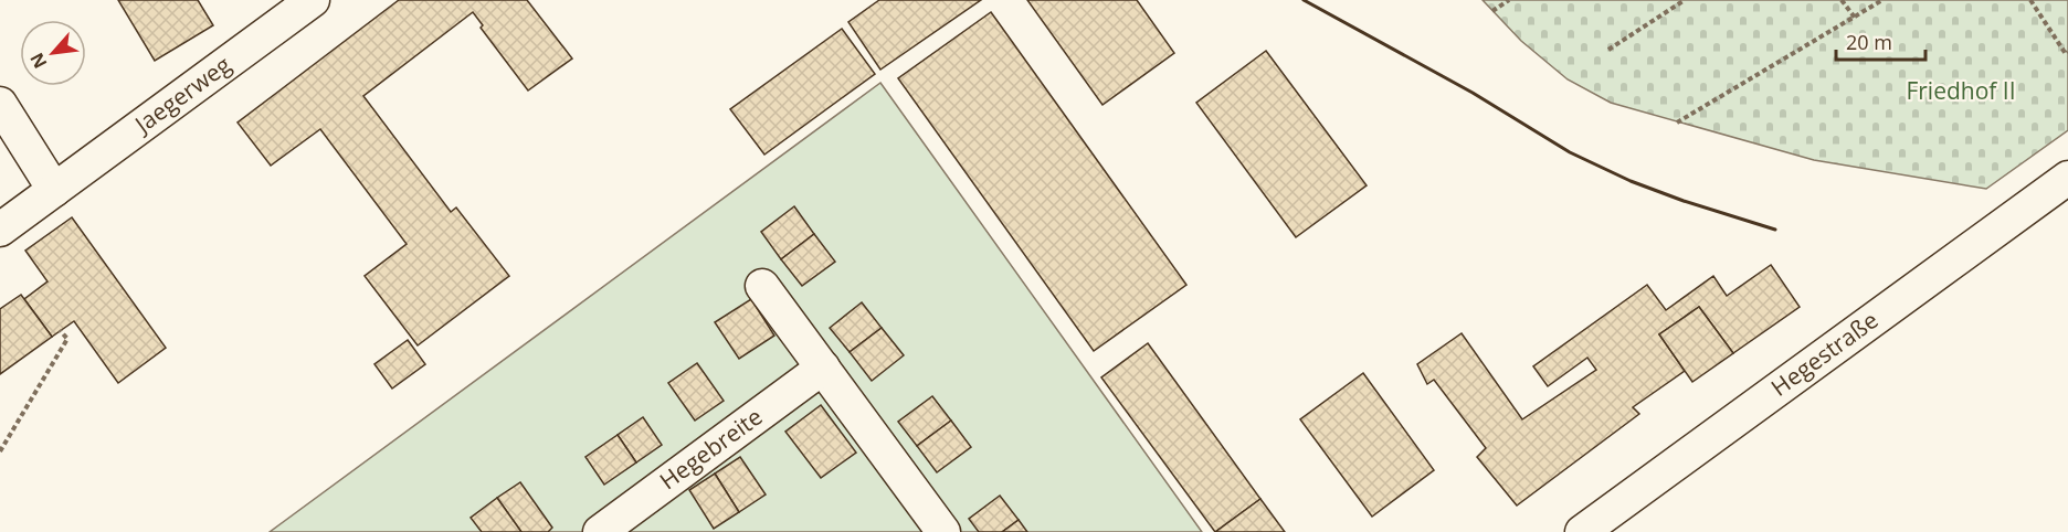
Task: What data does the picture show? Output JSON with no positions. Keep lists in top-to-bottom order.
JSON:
{
  "streets": {
    "street": ["Jaegerweg", "Hegestraße", "Hegebreite"]
  },
  "parks": ["Friedhof II"],
  "scale_bar": "20 m",
  "north": "bottom left"
}
